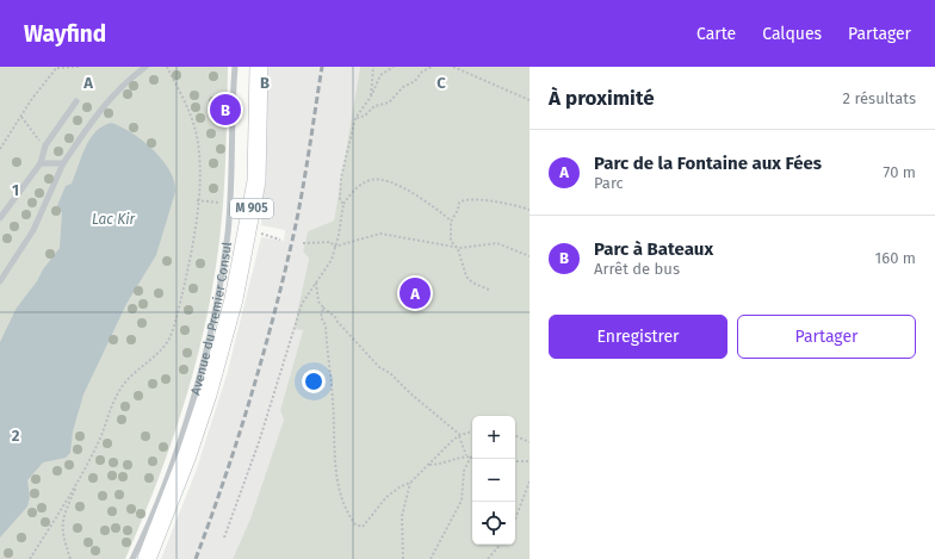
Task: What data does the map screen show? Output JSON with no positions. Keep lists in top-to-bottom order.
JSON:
{
  "streets": {
    "main road": ["M 905", "Avenue du Premier Consul"]
  },
  "water": ["Lac Kir"],
  "page": {
    "header": "Wayfind",
    "nav": ["Carte", "Calques", "Partager"],
    "heading": ["À proximité", "2 résultats"],
    "pins": ["B", "A"],
    "list": [
      {
        "mark": "A",
        "name": "Parc de la Fontaine aux Fées",
        "note": "Parc",
        "value": "70 m"
      },
      {
        "mark": "B",
        "name": "Parc à Bateaux",
        "note": "Arrêt de bus",
        "value": "160 m"
      }
    ],
    "buttons": ["Enregistrer", "Partager"],
    "map_buttons": ["+", "−"]
  },
  "grid": {
    "columns": ["A", "B", "C"],
    "rows": ["1", "2"]
  }
}
